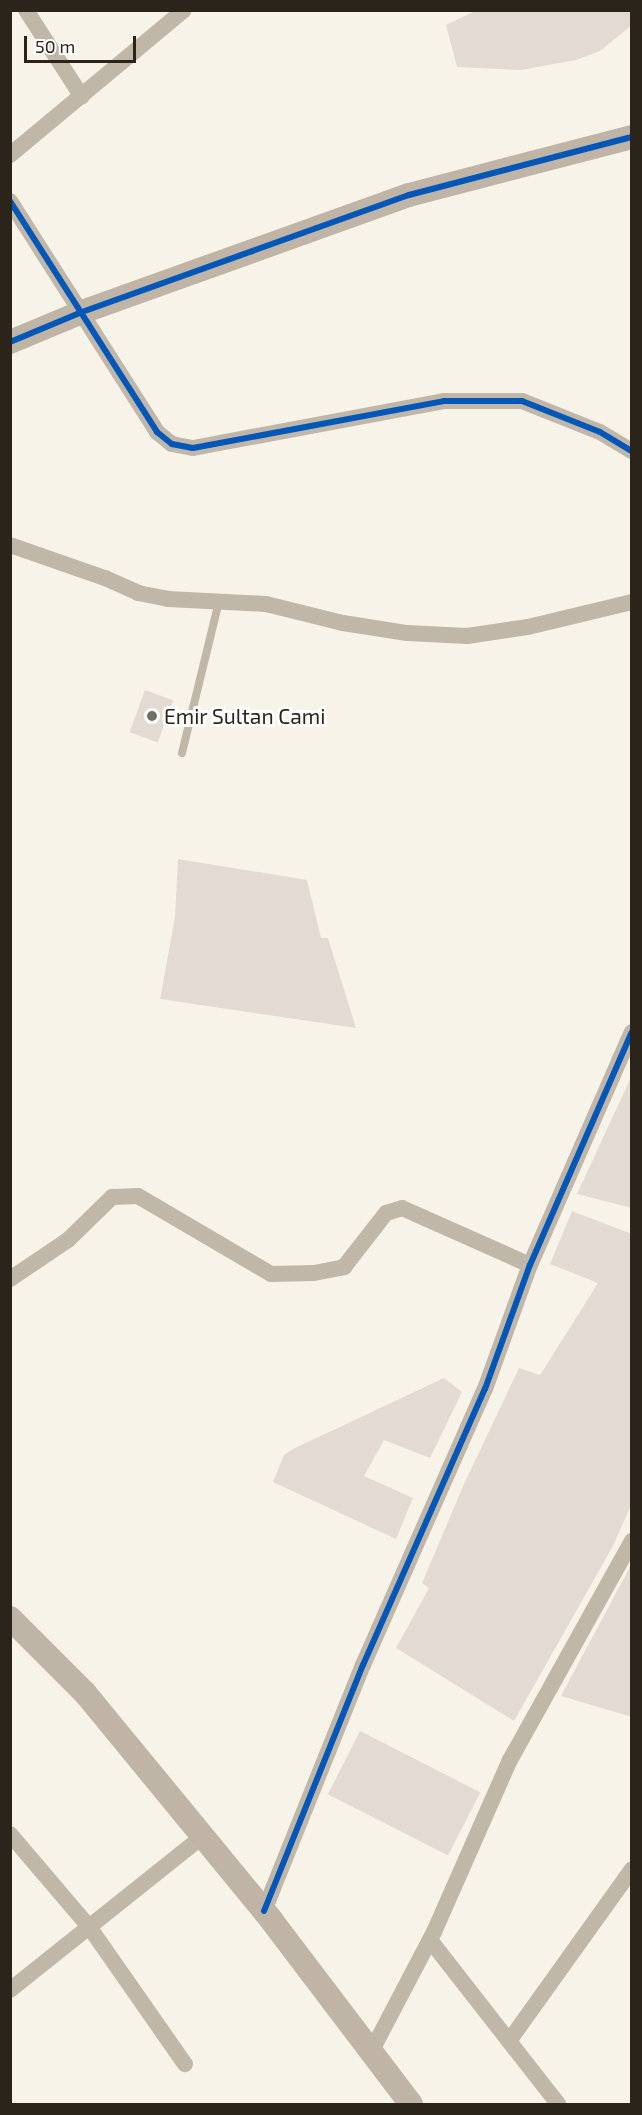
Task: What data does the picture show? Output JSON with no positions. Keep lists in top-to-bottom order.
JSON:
{
  "places": ["Emir Sultan Cami"],
  "scale_bar": "50 m"
}
